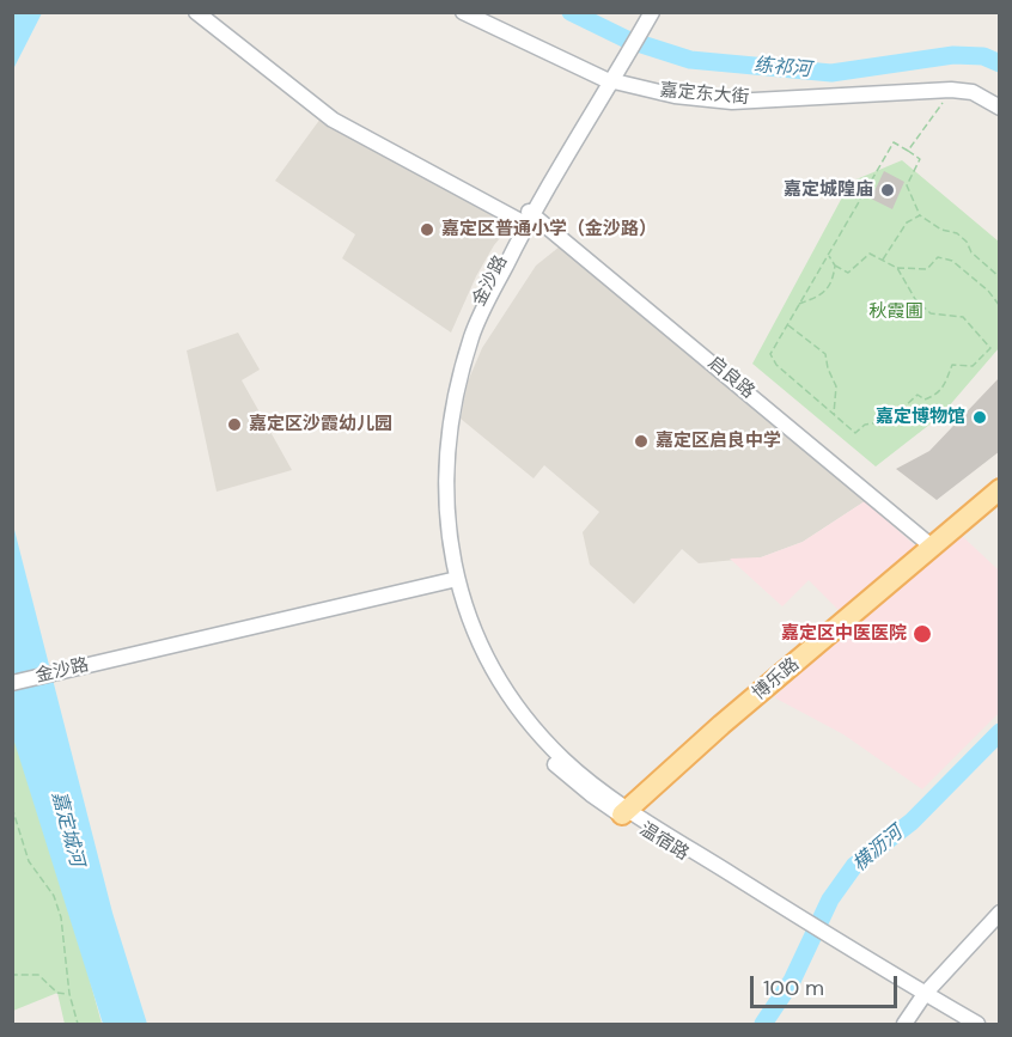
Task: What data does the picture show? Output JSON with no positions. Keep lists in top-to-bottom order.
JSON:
{
  "streets": {
    "main road": ["博乐路"],
    "street": ["嘉定东大街", "金沙路", "启良路"]
  },
  "crossings": [
    ["嘉定东大街", "金沙路"],
    ["金沙路", "启良路"],
    ["启良路", "博乐路"]
  ],
  "water": ["练祁河", "嘉定城河", "横沥河"],
  "parks": ["秋霞圃"],
  "places": [
    "嘉定城隍庙",
    "嘉定区普通小学（金沙路）",
    "嘉定博物馆",
    "嘉定区沙霞幼儿园",
    "嘉定区启良中学",
    "嘉定区中医医院"
  ],
  "scale_bar": "100 m"
}
